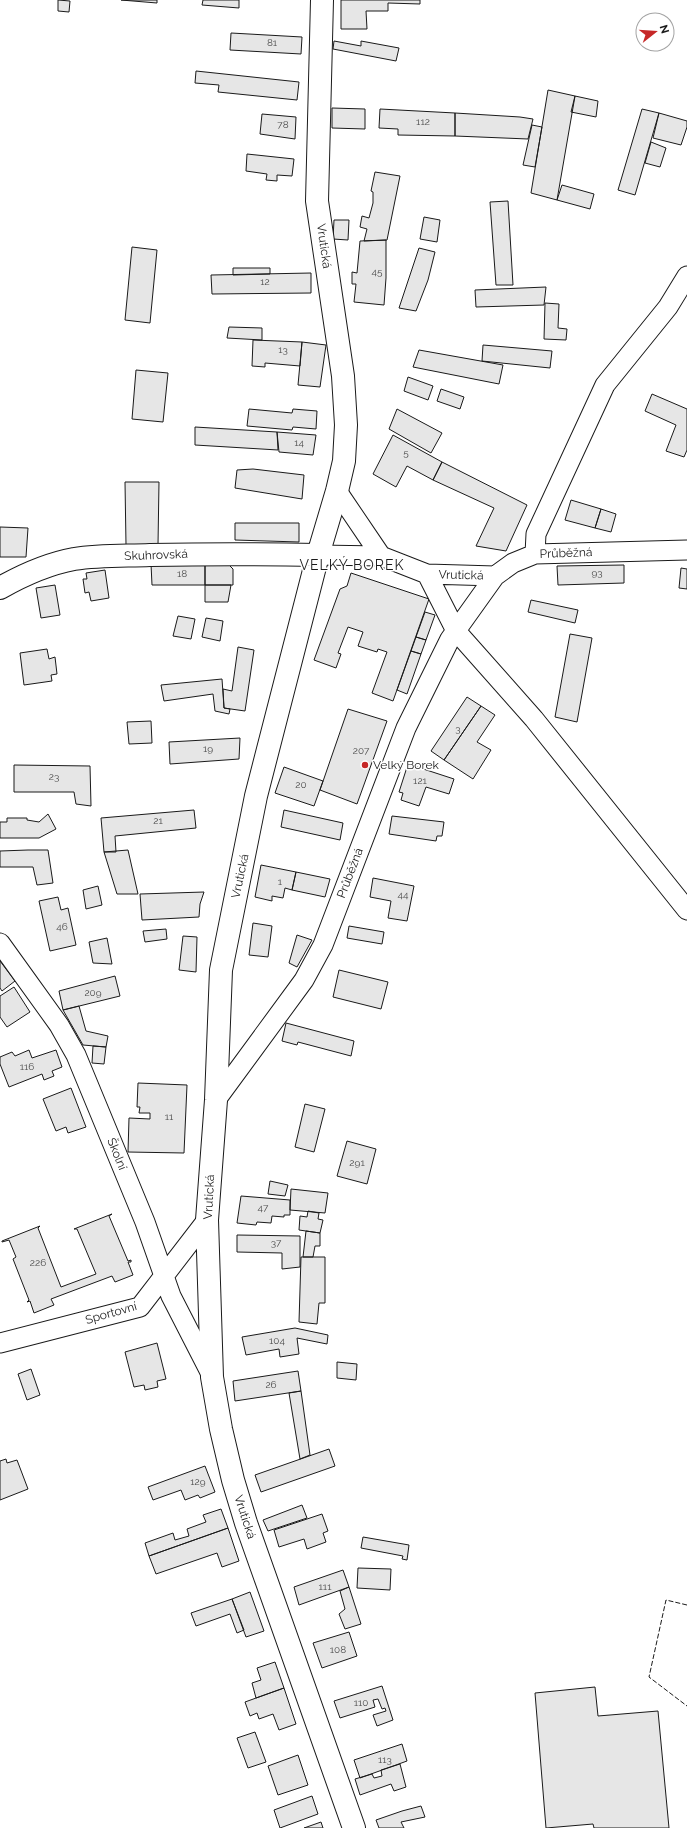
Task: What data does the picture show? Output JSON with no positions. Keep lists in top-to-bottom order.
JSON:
{
  "streets": {
    "street": [
      "Vrutická",
      "Průběžná",
      "Skuhrovská",
      "Školní",
      "Sportovní"
    ]
  },
  "crossings": [
    ["Vrutická", "Průběžná"],
    ["Vrutická", "Skuhrovská"],
    ["Vrutická", "Školní"],
    ["Vrutická", "Sportovní"],
    ["Školní", "Sportovní"]
  ],
  "districts": ["VELKÝ BOREK"],
  "places": ["Velký Borek"],
  "house_numbers": [
    "81",
    "112",
    "78",
    "45",
    "12",
    "13",
    "14",
    "5",
    "93",
    "18",
    "3",
    "19",
    "207",
    "23",
    "121",
    "20",
    "21",
    "1",
    "44",
    "46",
    "209",
    "116",
    "11",
    "291",
    "47",
    "37",
    "226",
    "104",
    "26",
    "129",
    "111",
    "108",
    "110",
    "113"
  ],
  "north": "right"
}
